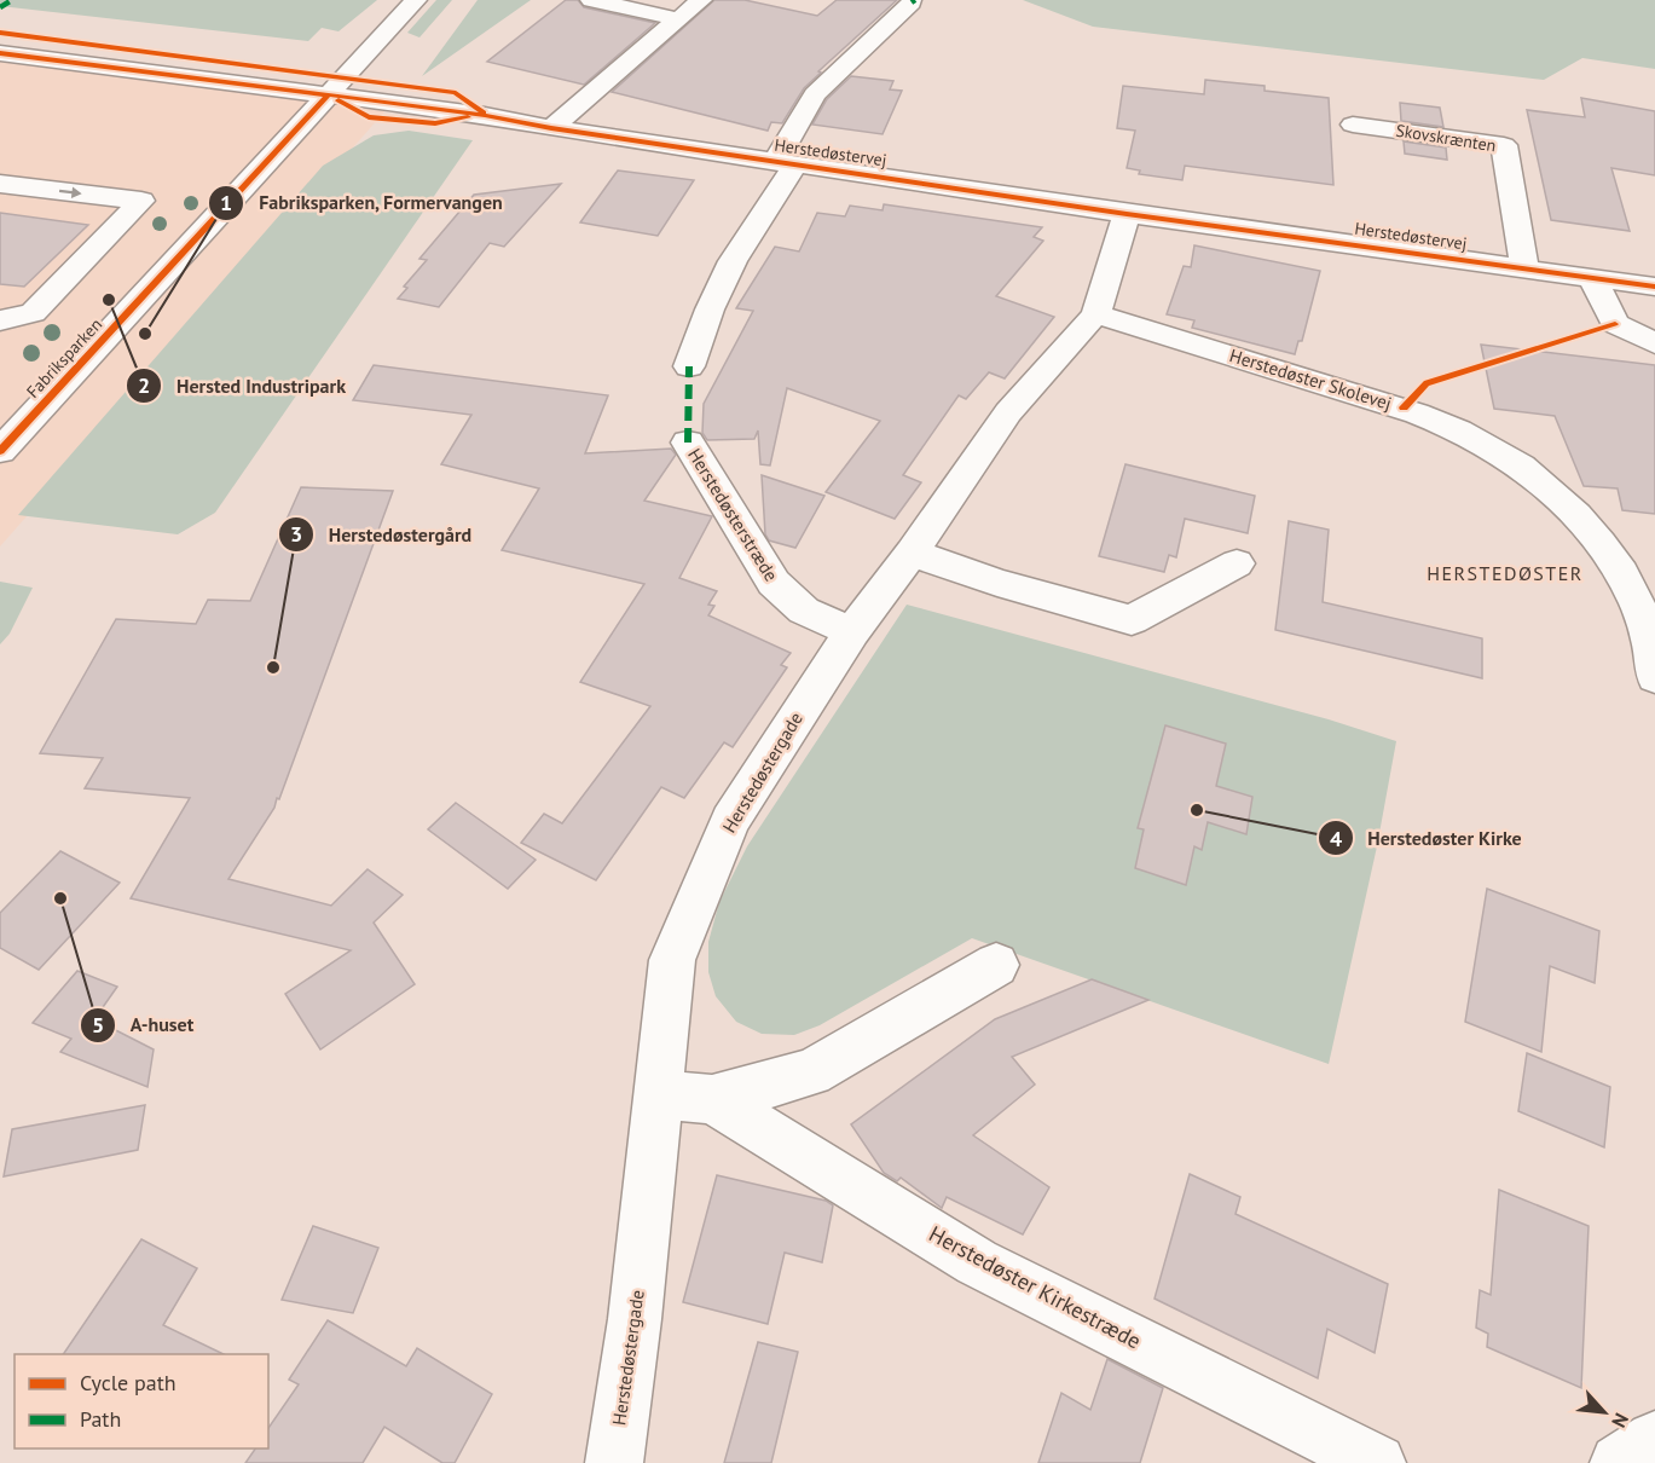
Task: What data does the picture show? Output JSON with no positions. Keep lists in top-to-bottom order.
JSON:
{
  "streets": {
    "street": [
      "Skovskrænten",
      "Herstedøstervej",
      "Fabriksparken",
      "Herstedøster Skolevej",
      "Herstedøsterstræde",
      "Herstedøstergade",
      "Herstedøster Kirkestræde"
    ]
  },
  "crossings": [
    ["Skovskrænten", "Herstedøstervej"],
    ["Herstedøstervej", "Fabriksparken"],
    ["Herstedøstervej", "Herstedøstergade"],
    ["Herstedøster Skolevej", "Herstedøstergade"],
    ["Herstedøsterstræde", "Herstedøstergade"],
    ["Herstedøstergade", "Herstedøster Kirkestræde"]
  ],
  "districts": ["HERSTEDØSTER"],
  "places": [
    "Hersted Industripark",
    "Fabriksparken, Formervangen",
    "Herstedøstergård",
    "Herstedøster Kirke",
    "A-huset"
  ],
  "legend": ["Cycle path", "Path"],
  "north": "bottom right"
}
